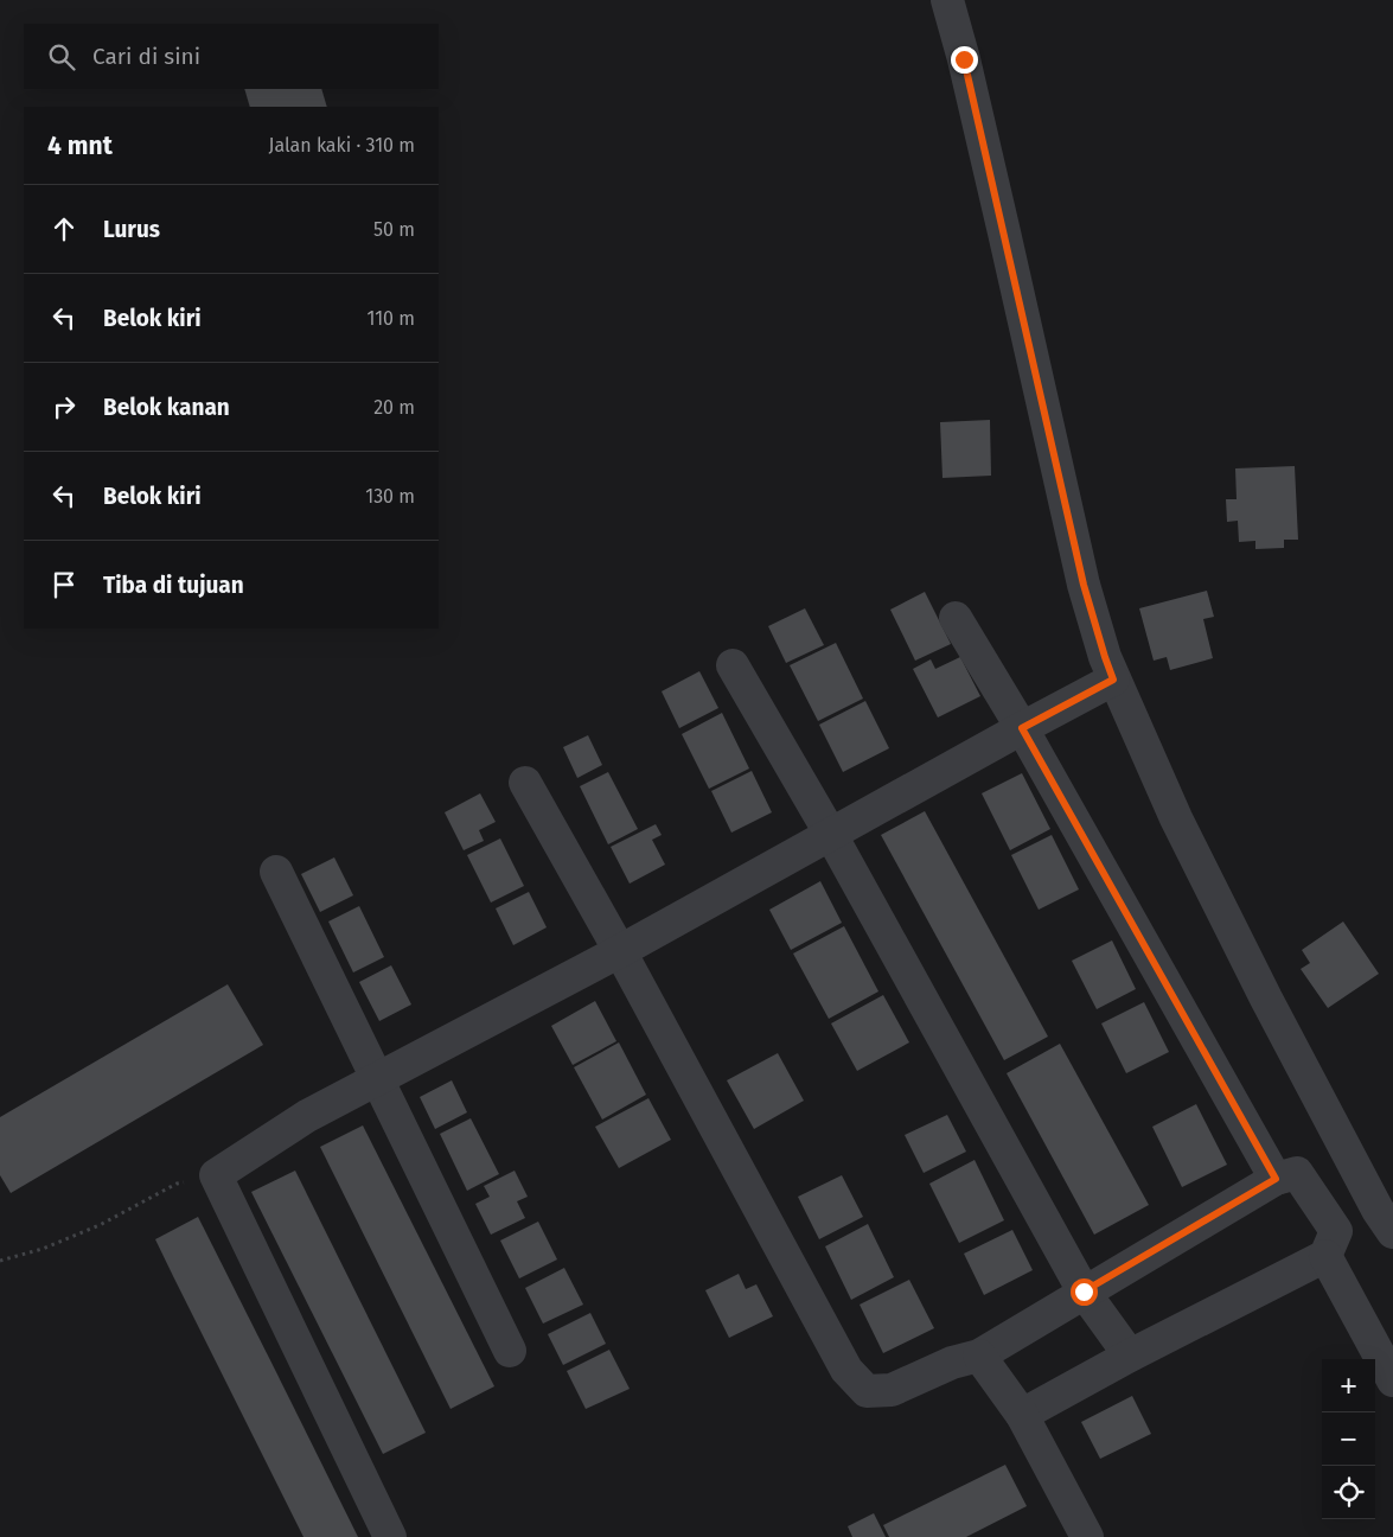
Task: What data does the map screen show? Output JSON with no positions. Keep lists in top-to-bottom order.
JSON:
{
  "page": {
    "search": "Cari di sini",
    "heading": ["4 mnt", "Jalan kaki · 310 m"],
    "list": [
      ["Lurus", "50 m"],
      ["Belok kiri", "110 m"],
      ["Belok kanan", "20 m"],
      ["Belok kiri", "130 m"],
      "Tiba di tujuan"
    ],
    "map_buttons": ["+", "−"]
  }
}
